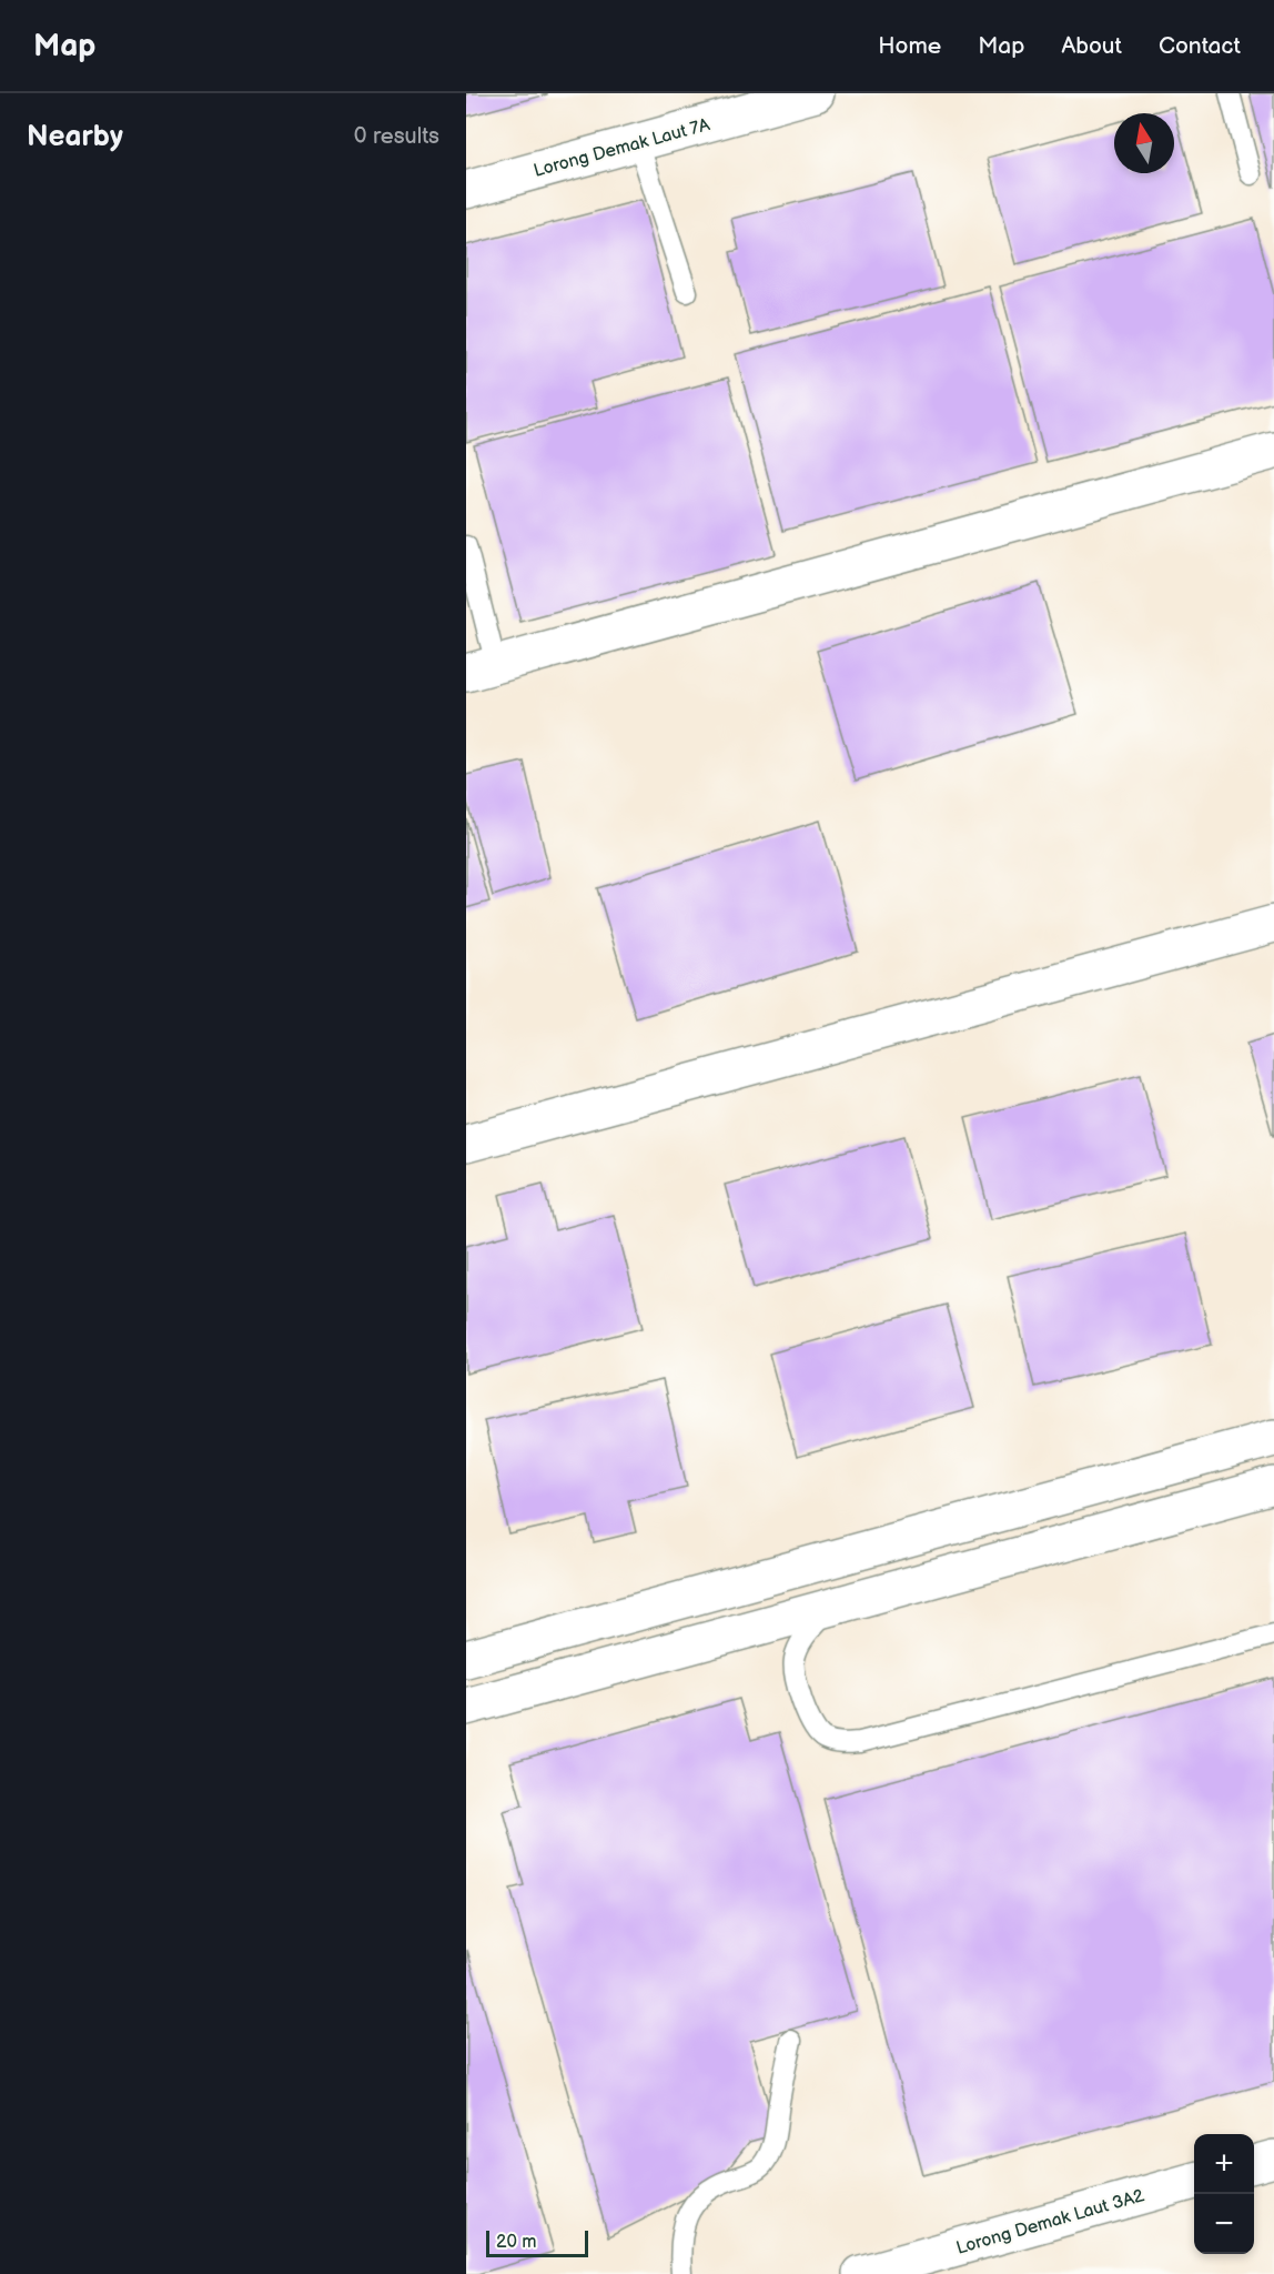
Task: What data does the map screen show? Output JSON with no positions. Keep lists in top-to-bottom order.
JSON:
{
  "streets": {
    "street": ["Lorong Demak Laut 7A", "Lorong Demak Laut 3A2"]
  },
  "scale_bar": "20 m",
  "north": "top",
  "page": {
    "header": "Map",
    "nav": [
      "Home",
      "Map",
      "About",
      "Contact"
    ],
    "heading": ["Nearby", "0 results"],
    "map_buttons": ["+", "−"],
    "scale": "20 m"
  }
}
